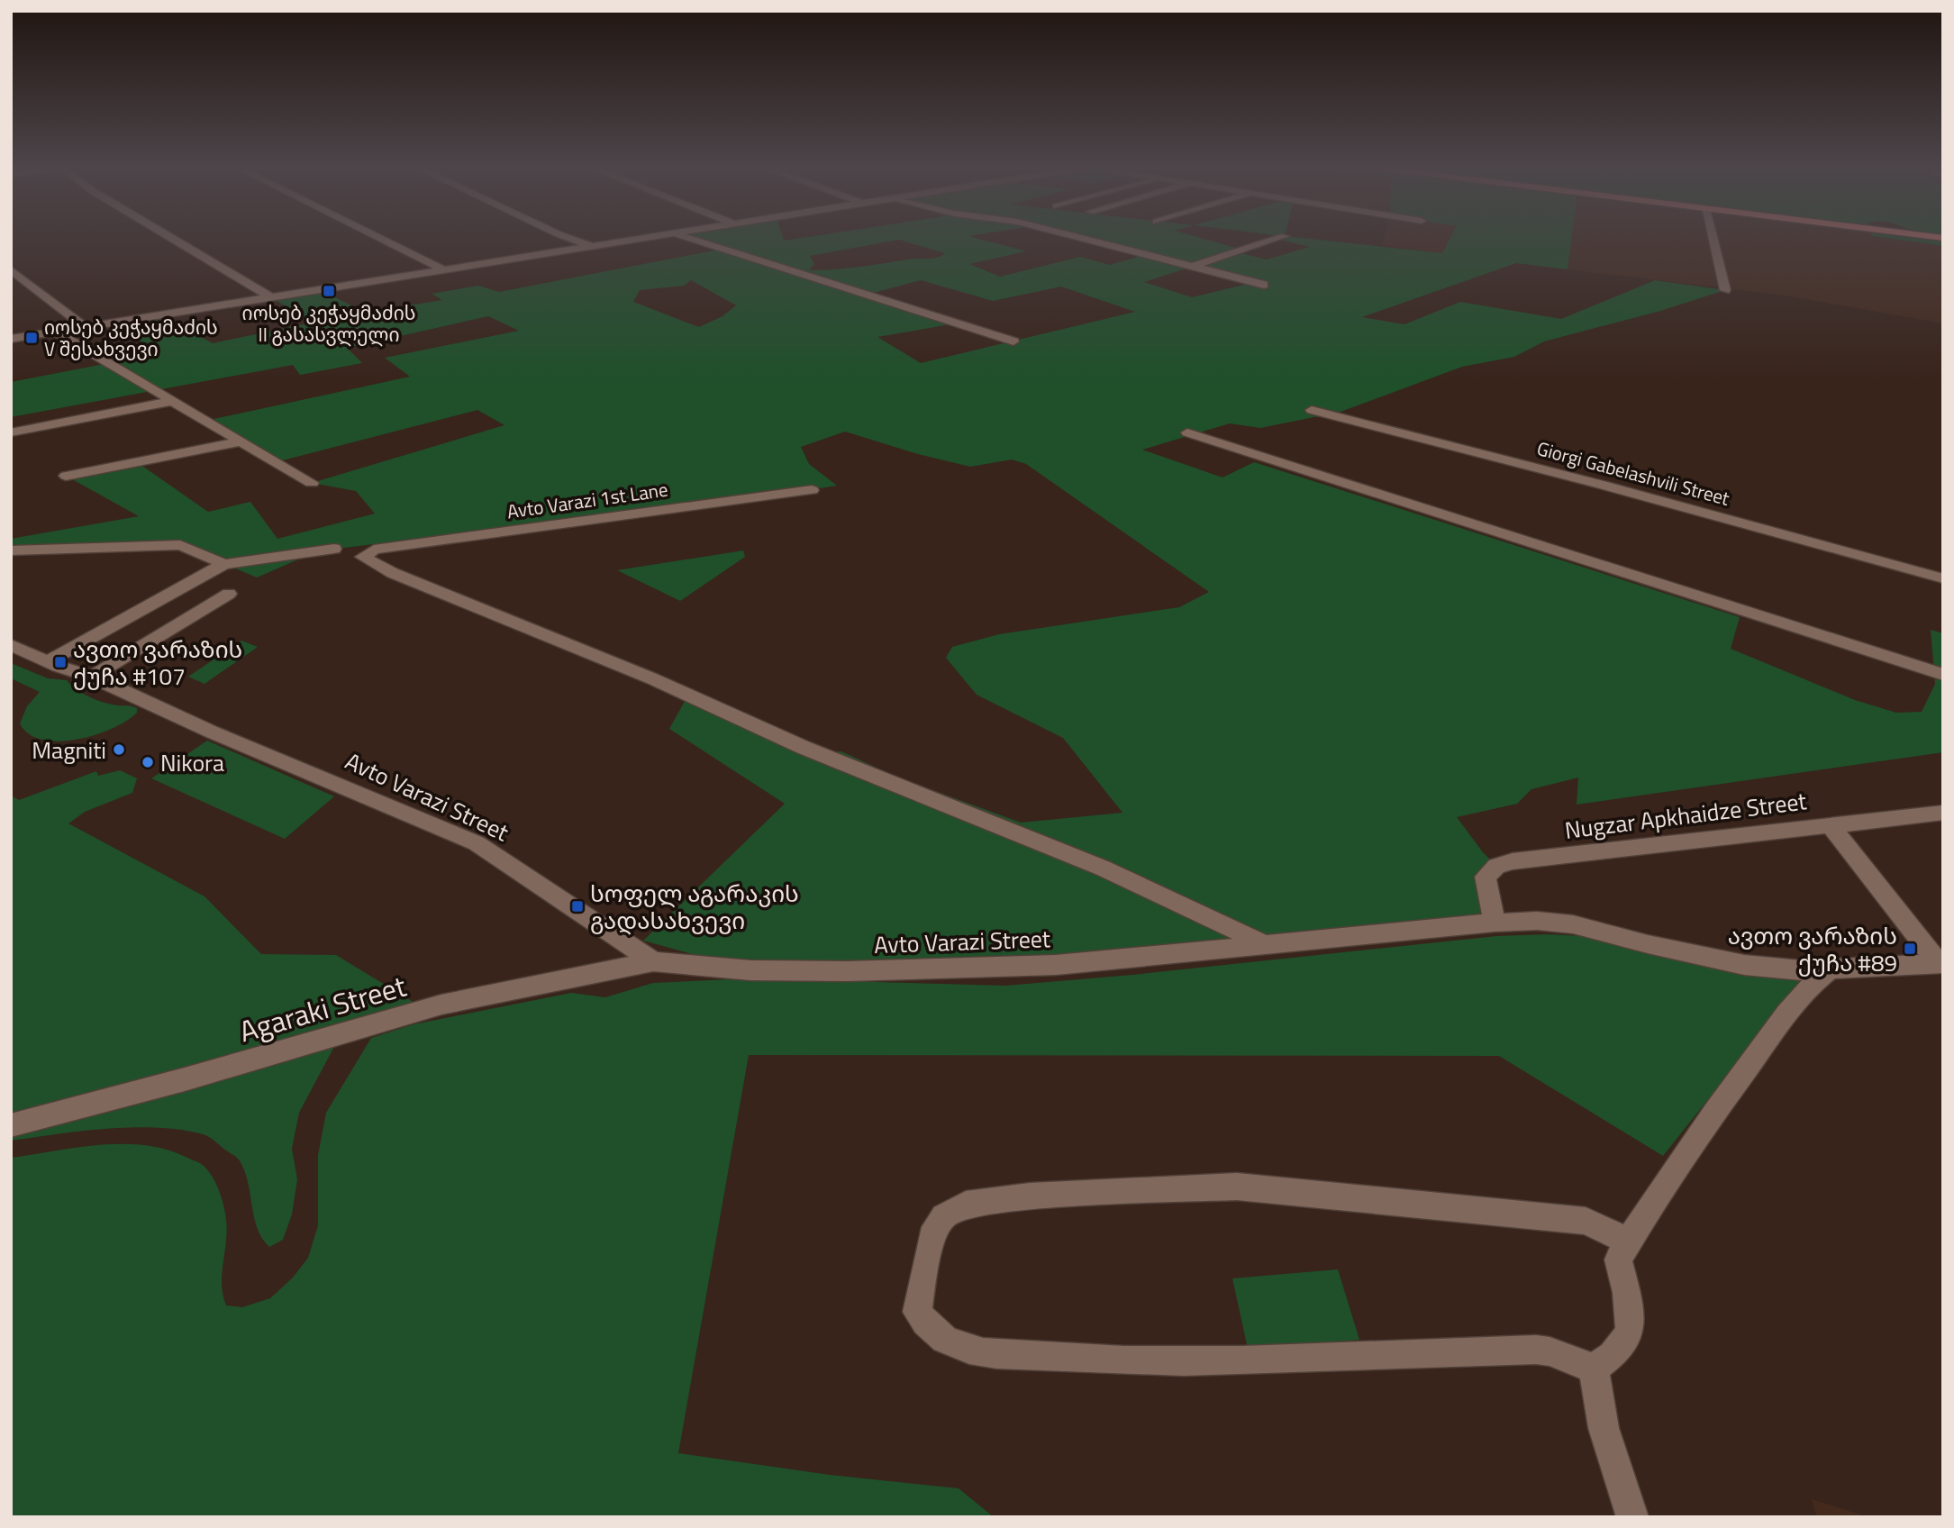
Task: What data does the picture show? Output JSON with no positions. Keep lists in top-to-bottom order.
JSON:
{
  "streets": {
    "street": [
      "Giorgi Gabelashvili Street",
      "Avto Varazi 1st Lane",
      "Avto Varazi Street",
      "Nugzar Apkhaidze Street",
      "Agaraki Street"
    ]
  },
  "crossings": [
    ["Avto Varazi 1st Lane", "Avto Varazi Street"],
    ["Avto Varazi Street", "Nugzar Apkhaidze Street"],
    ["Avto Varazi Street", "Agaraki Street"]
  ],
  "places": {
    "transit": [
      "იოსებ კეჭაყმაძის II გასასვლელი",
      "იოსებ კეჭაყმაძის V შესახვევი",
      "ავთო ვარაზის ქუჩა #107",
      "სოფელ აგარაკის გადასახვევი",
      "ავთო ვარაზის ქუჩა #89"
    ],
    "other": ["Magniti", "Nikora"]
  }
}
